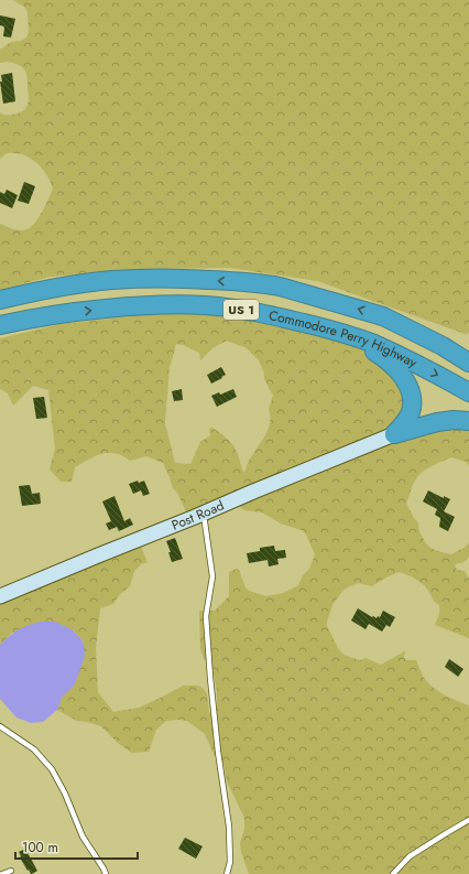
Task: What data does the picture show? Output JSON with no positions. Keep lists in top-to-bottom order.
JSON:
{
  "streets": {
    "highway": ["US 1", "Commodore Perry Highway"],
    "street": ["Post Road"]
  },
  "scale_bar": "100 m"
}
